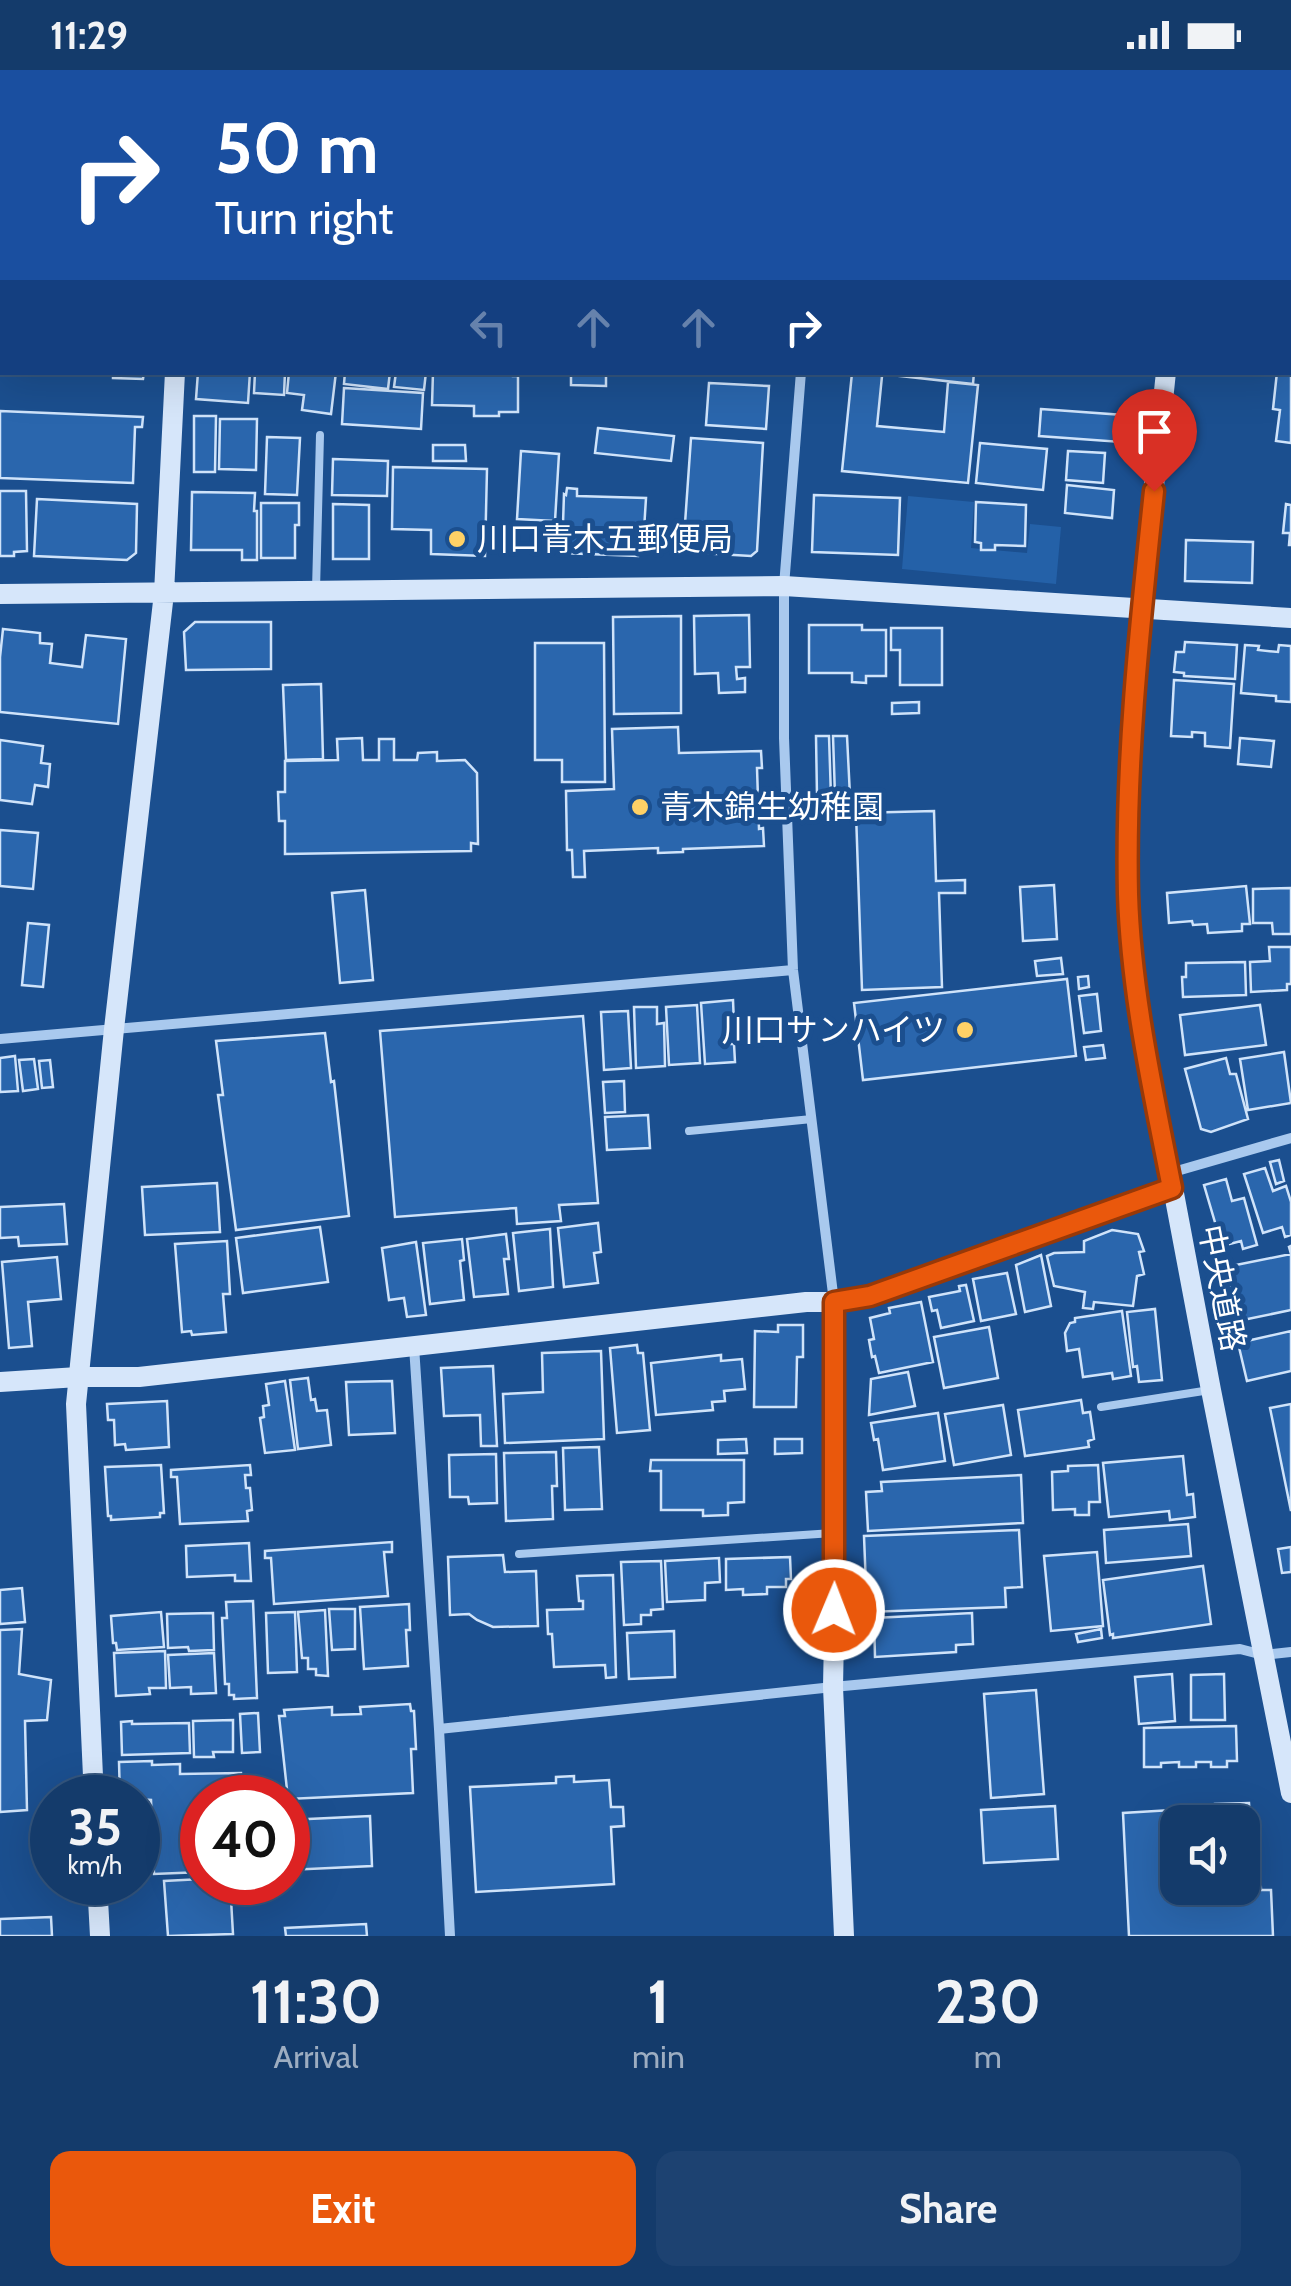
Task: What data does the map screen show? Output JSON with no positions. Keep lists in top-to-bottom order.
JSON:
{
  "streets": {
    "street": ["中央道路"]
  },
  "places": ["川口青木五郵便局", "青木錦生幼稚園", "川口サンハイツ"],
  "page": {
    "status": "11:29",
    "turn": ["50 m", "Turn right"],
    "speed": "35 km/h",
    "limit": "40",
    "eta": [
      "11:30",
      "Arrival",
      "1",
      "min",
      "230",
      "m"
    ],
    "buttons": ["Exit", "Share"]
  }
}
